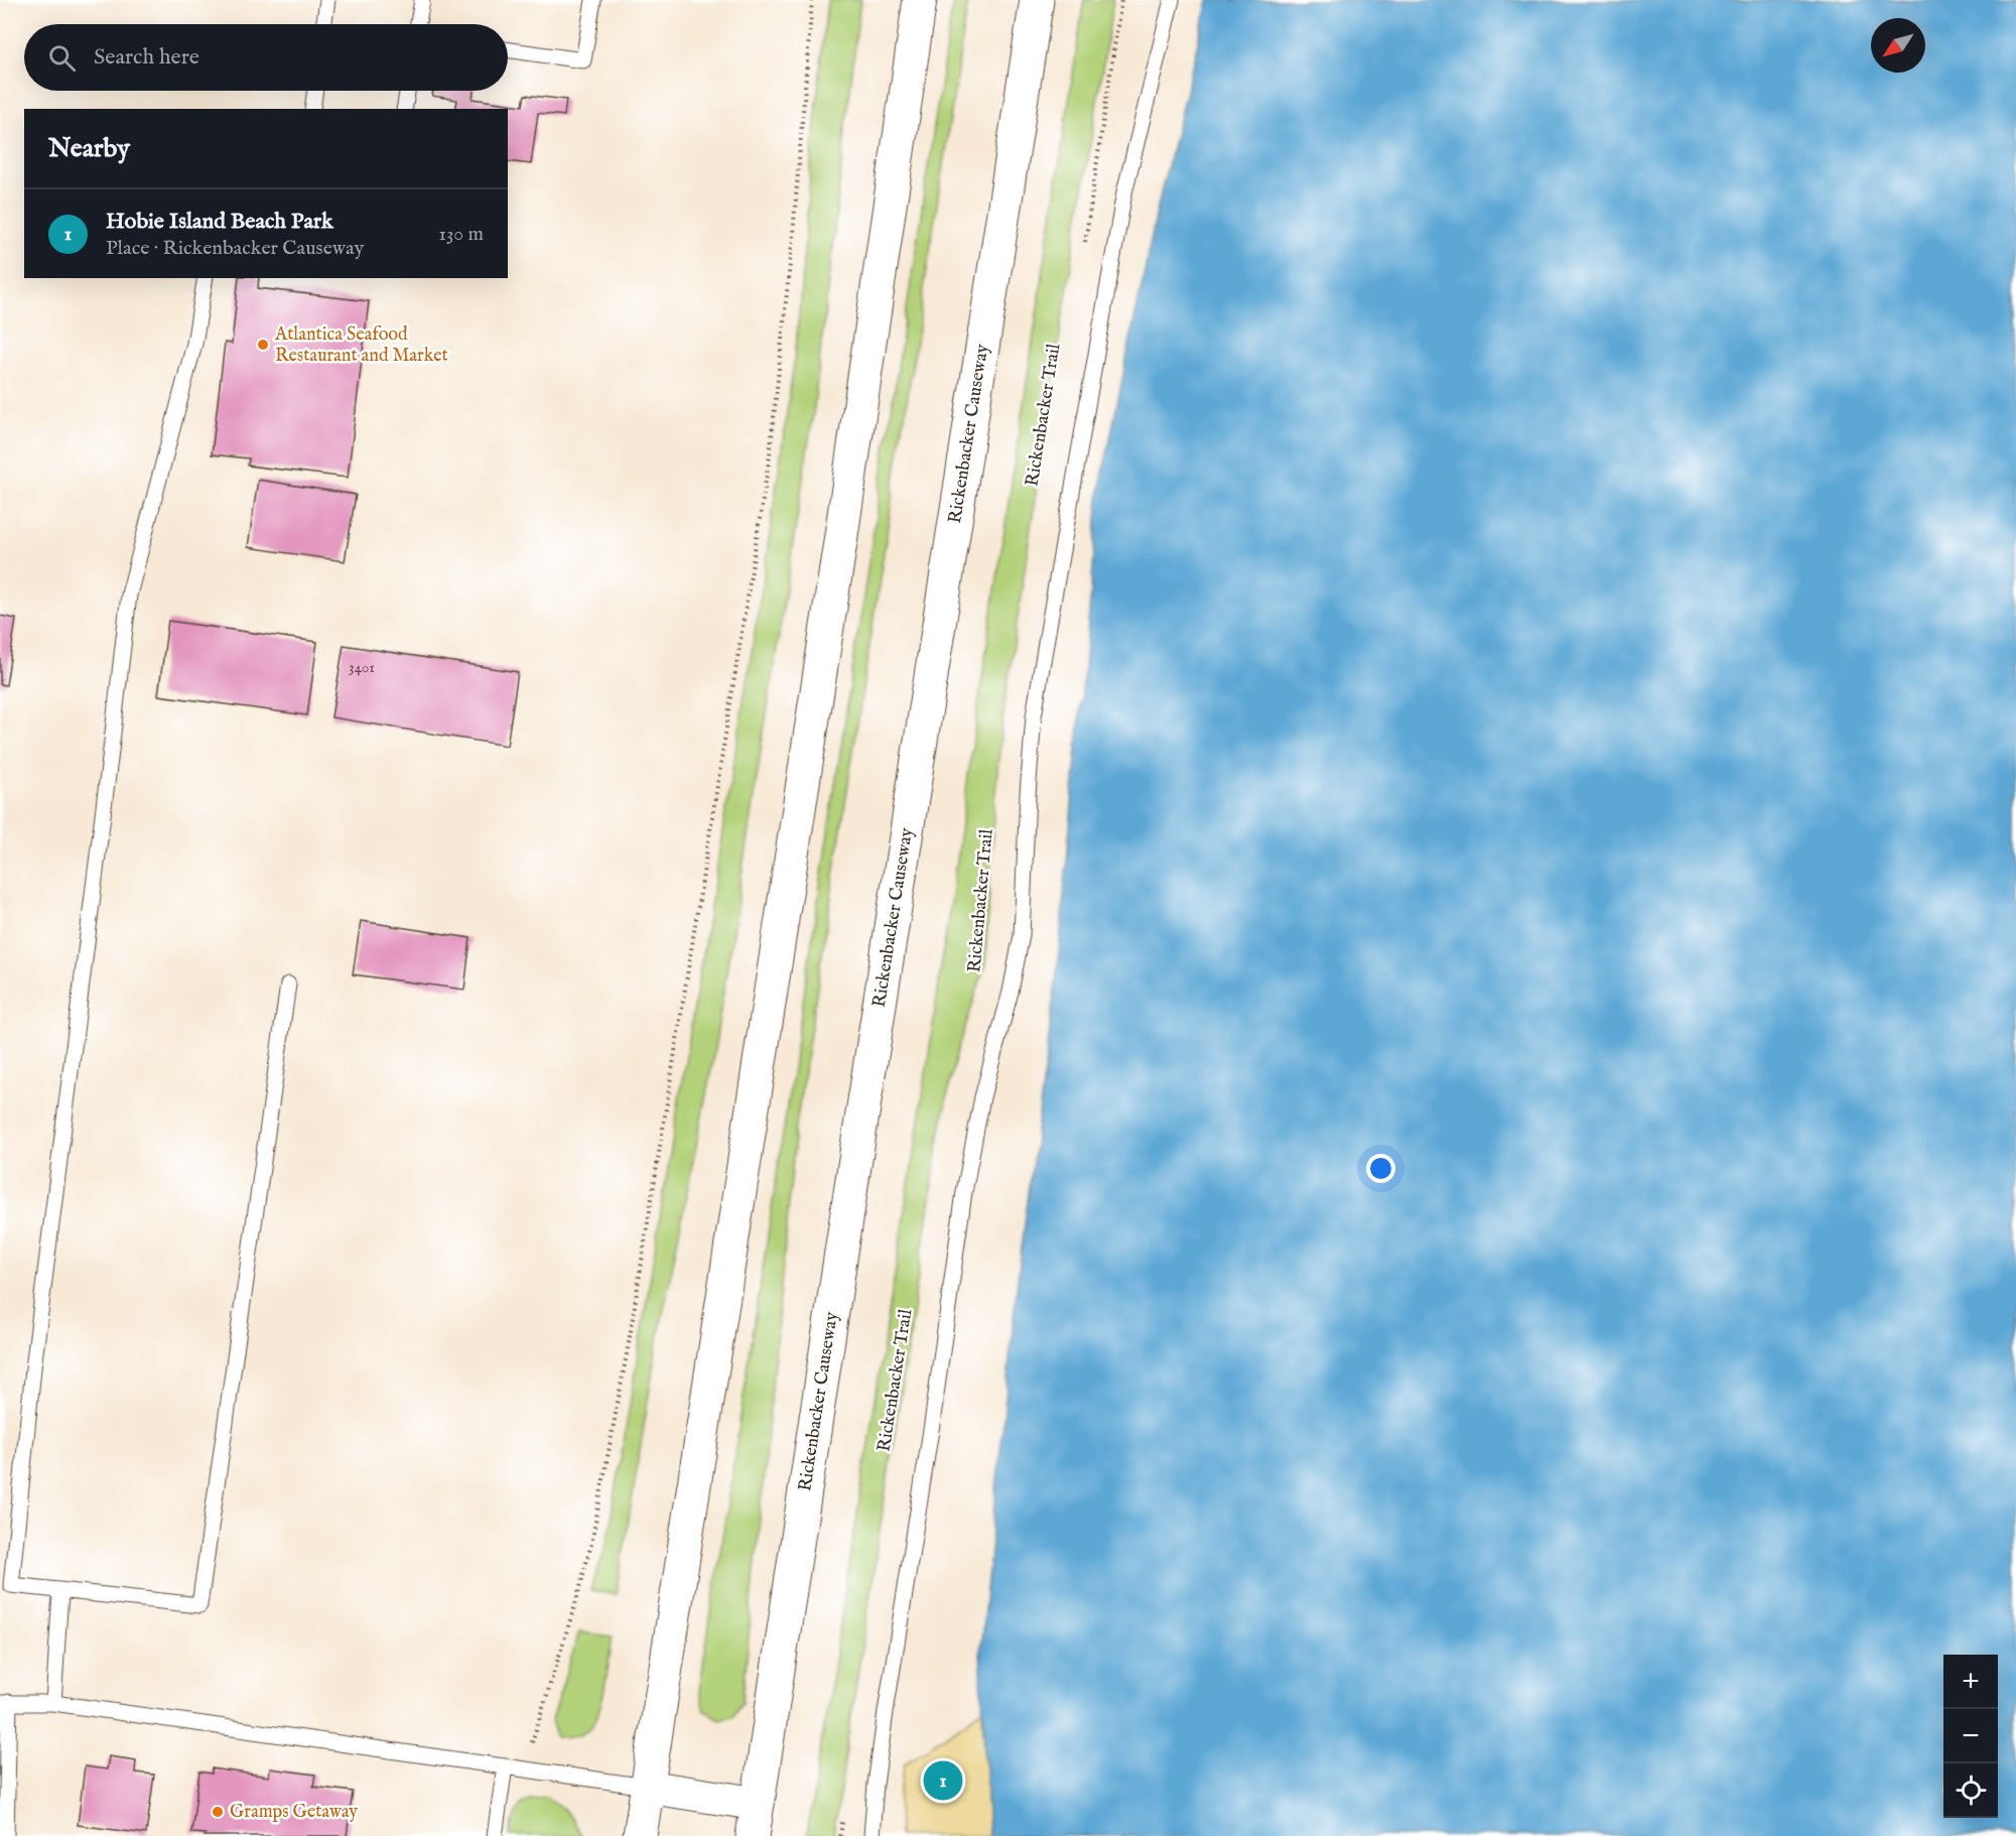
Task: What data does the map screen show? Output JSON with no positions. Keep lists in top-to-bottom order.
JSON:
{
  "streets": {
    "main road": ["Rickenbacker Causeway"]
  },
  "places": ["Atlantica Seafood Restaurant and Market", "Gramps Getaway"],
  "house_numbers": ["3401"],
  "north": "bottom left",
  "page": {
    "search": "Search here",
    "heading": "Nearby",
    "list": [
      {
        "mark": "1",
        "name": "Hobie Island Beach Park",
        "note": "Place · Rickenbacker Causeway",
        "value": "130 m"
      }
    ],
    "map_buttons": ["+", "−"],
    "pins": "1"
  }
}
